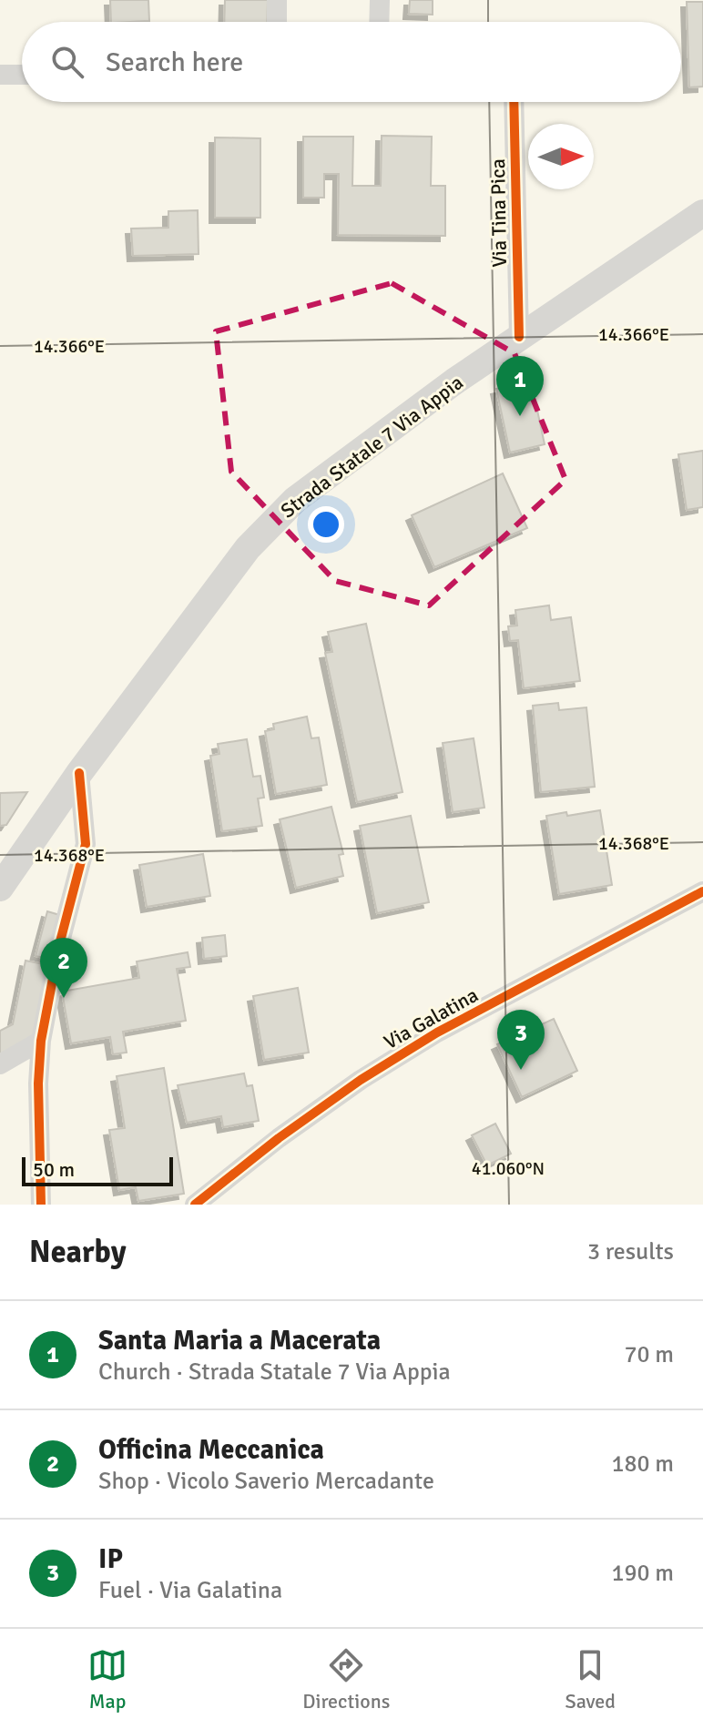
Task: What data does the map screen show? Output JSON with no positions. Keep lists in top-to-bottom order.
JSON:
{
  "streets": {
    "main road": ["Strada Statale 7 Via Appia"],
    "street": ["Via Tina Pica", "Via Galatina"]
  },
  "crossings": [
    ["Via Tina Pica", "Strada Statale 7 Via Appia"]
  ],
  "scale_bar": "50 m",
  "north": "right",
  "page": {
    "search": "Search here",
    "pins": ["1", "2", "3"],
    "scale": "50 m",
    "heading": ["Nearby", "3 results"],
    "list": [
      {
        "mark": "1",
        "name": "Santa Maria a Macerata",
        "note": "Church · Strada Statale 7 Via Appia",
        "value": "70 m"
      },
      {
        "mark": "2",
        "name": "Officina Meccanica",
        "note": "Shop · Vicolo Saverio Mercadante",
        "value": "180 m"
      },
      {
        "mark": "3",
        "name": "IP",
        "note": "Fuel · Via Galatina",
        "value": "190 m"
      }
    ],
    "nav": ["Map", "Directions", "Saved"]
  },
  "coordinates": ["14.366°E", "14.368°E", "41.060°N"]
}
